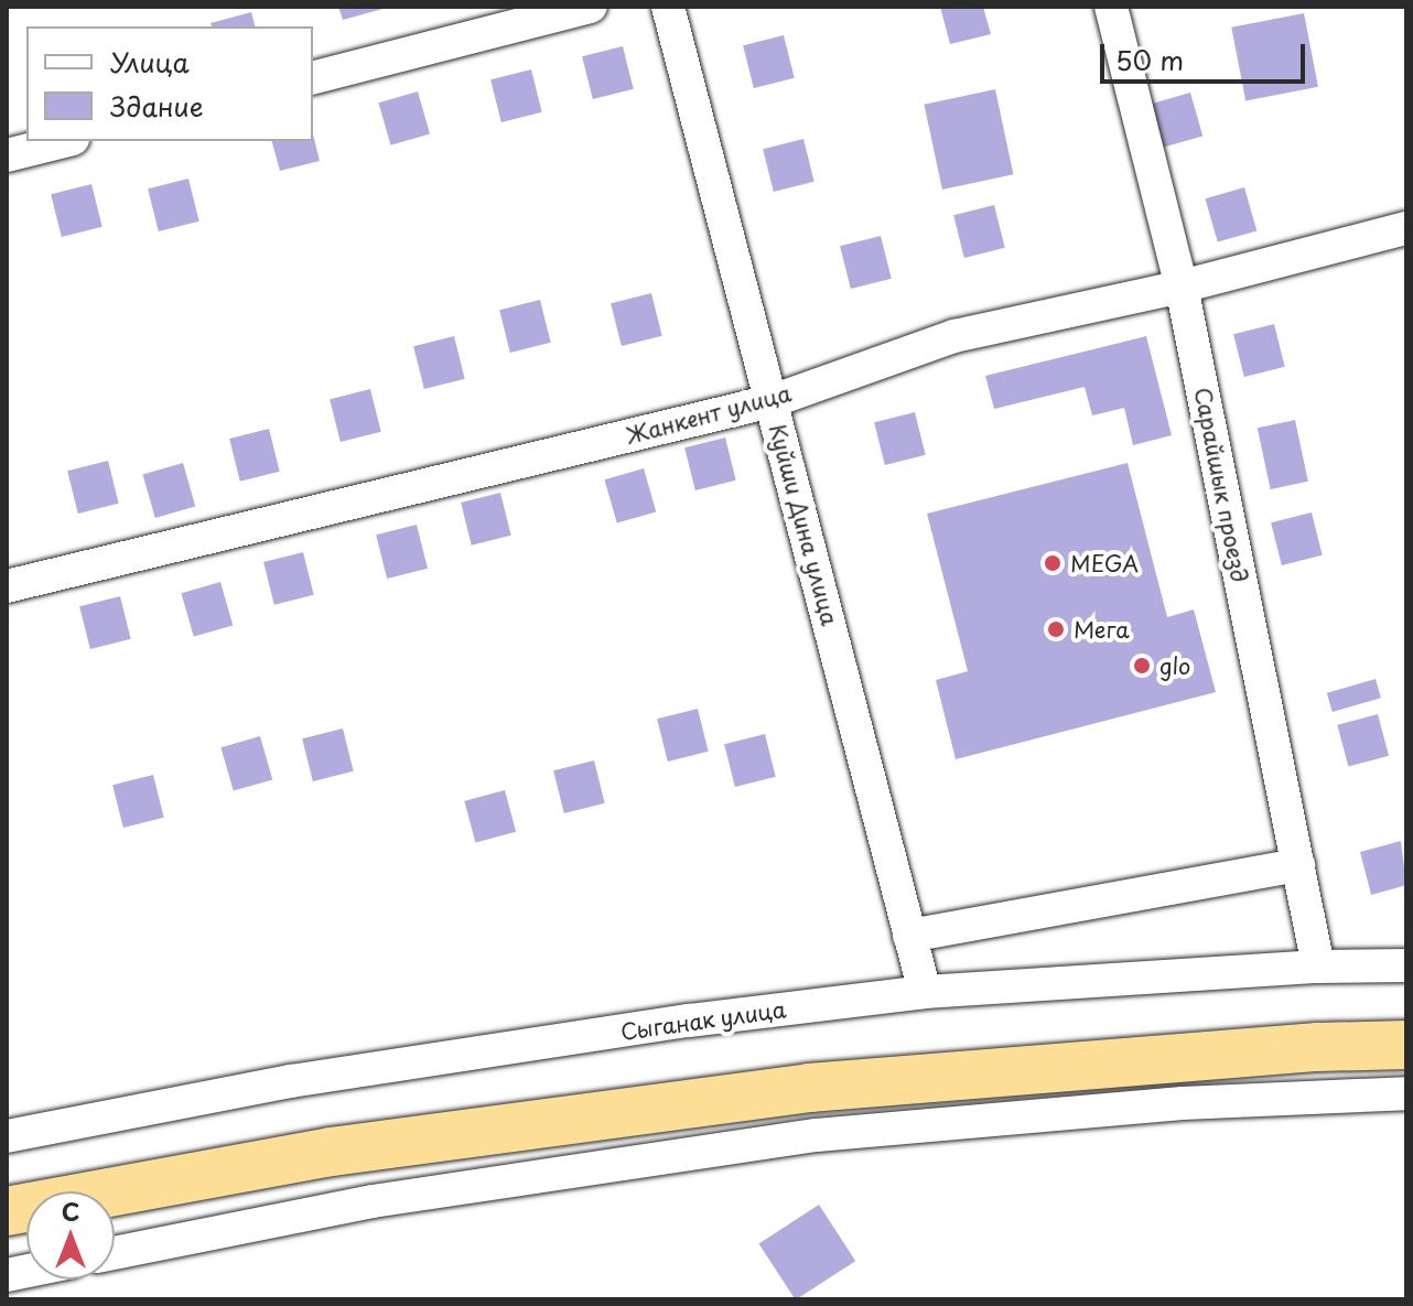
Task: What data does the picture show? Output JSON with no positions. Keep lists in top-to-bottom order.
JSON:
{
  "streets": {
    "street": [
      "Жанкент улица",
      "Сарайшык проезд",
      "Куйши Дина улица",
      "Сыганак улица"
    ]
  },
  "crossings": [
    ["Жанкент улица", "Сарайшык проезд"],
    ["Жанкент улица", "Куйши Дина улица"],
    ["Сарайшык проезд", "Сыганак улица"],
    ["Куйши Дина улица", "Сыганак улица"]
  ],
  "places": ["MEGA", "Мега", "glo"],
  "legend": ["Улица", "Здание"],
  "scale_bar": "50 m",
  "north": "top"
}
